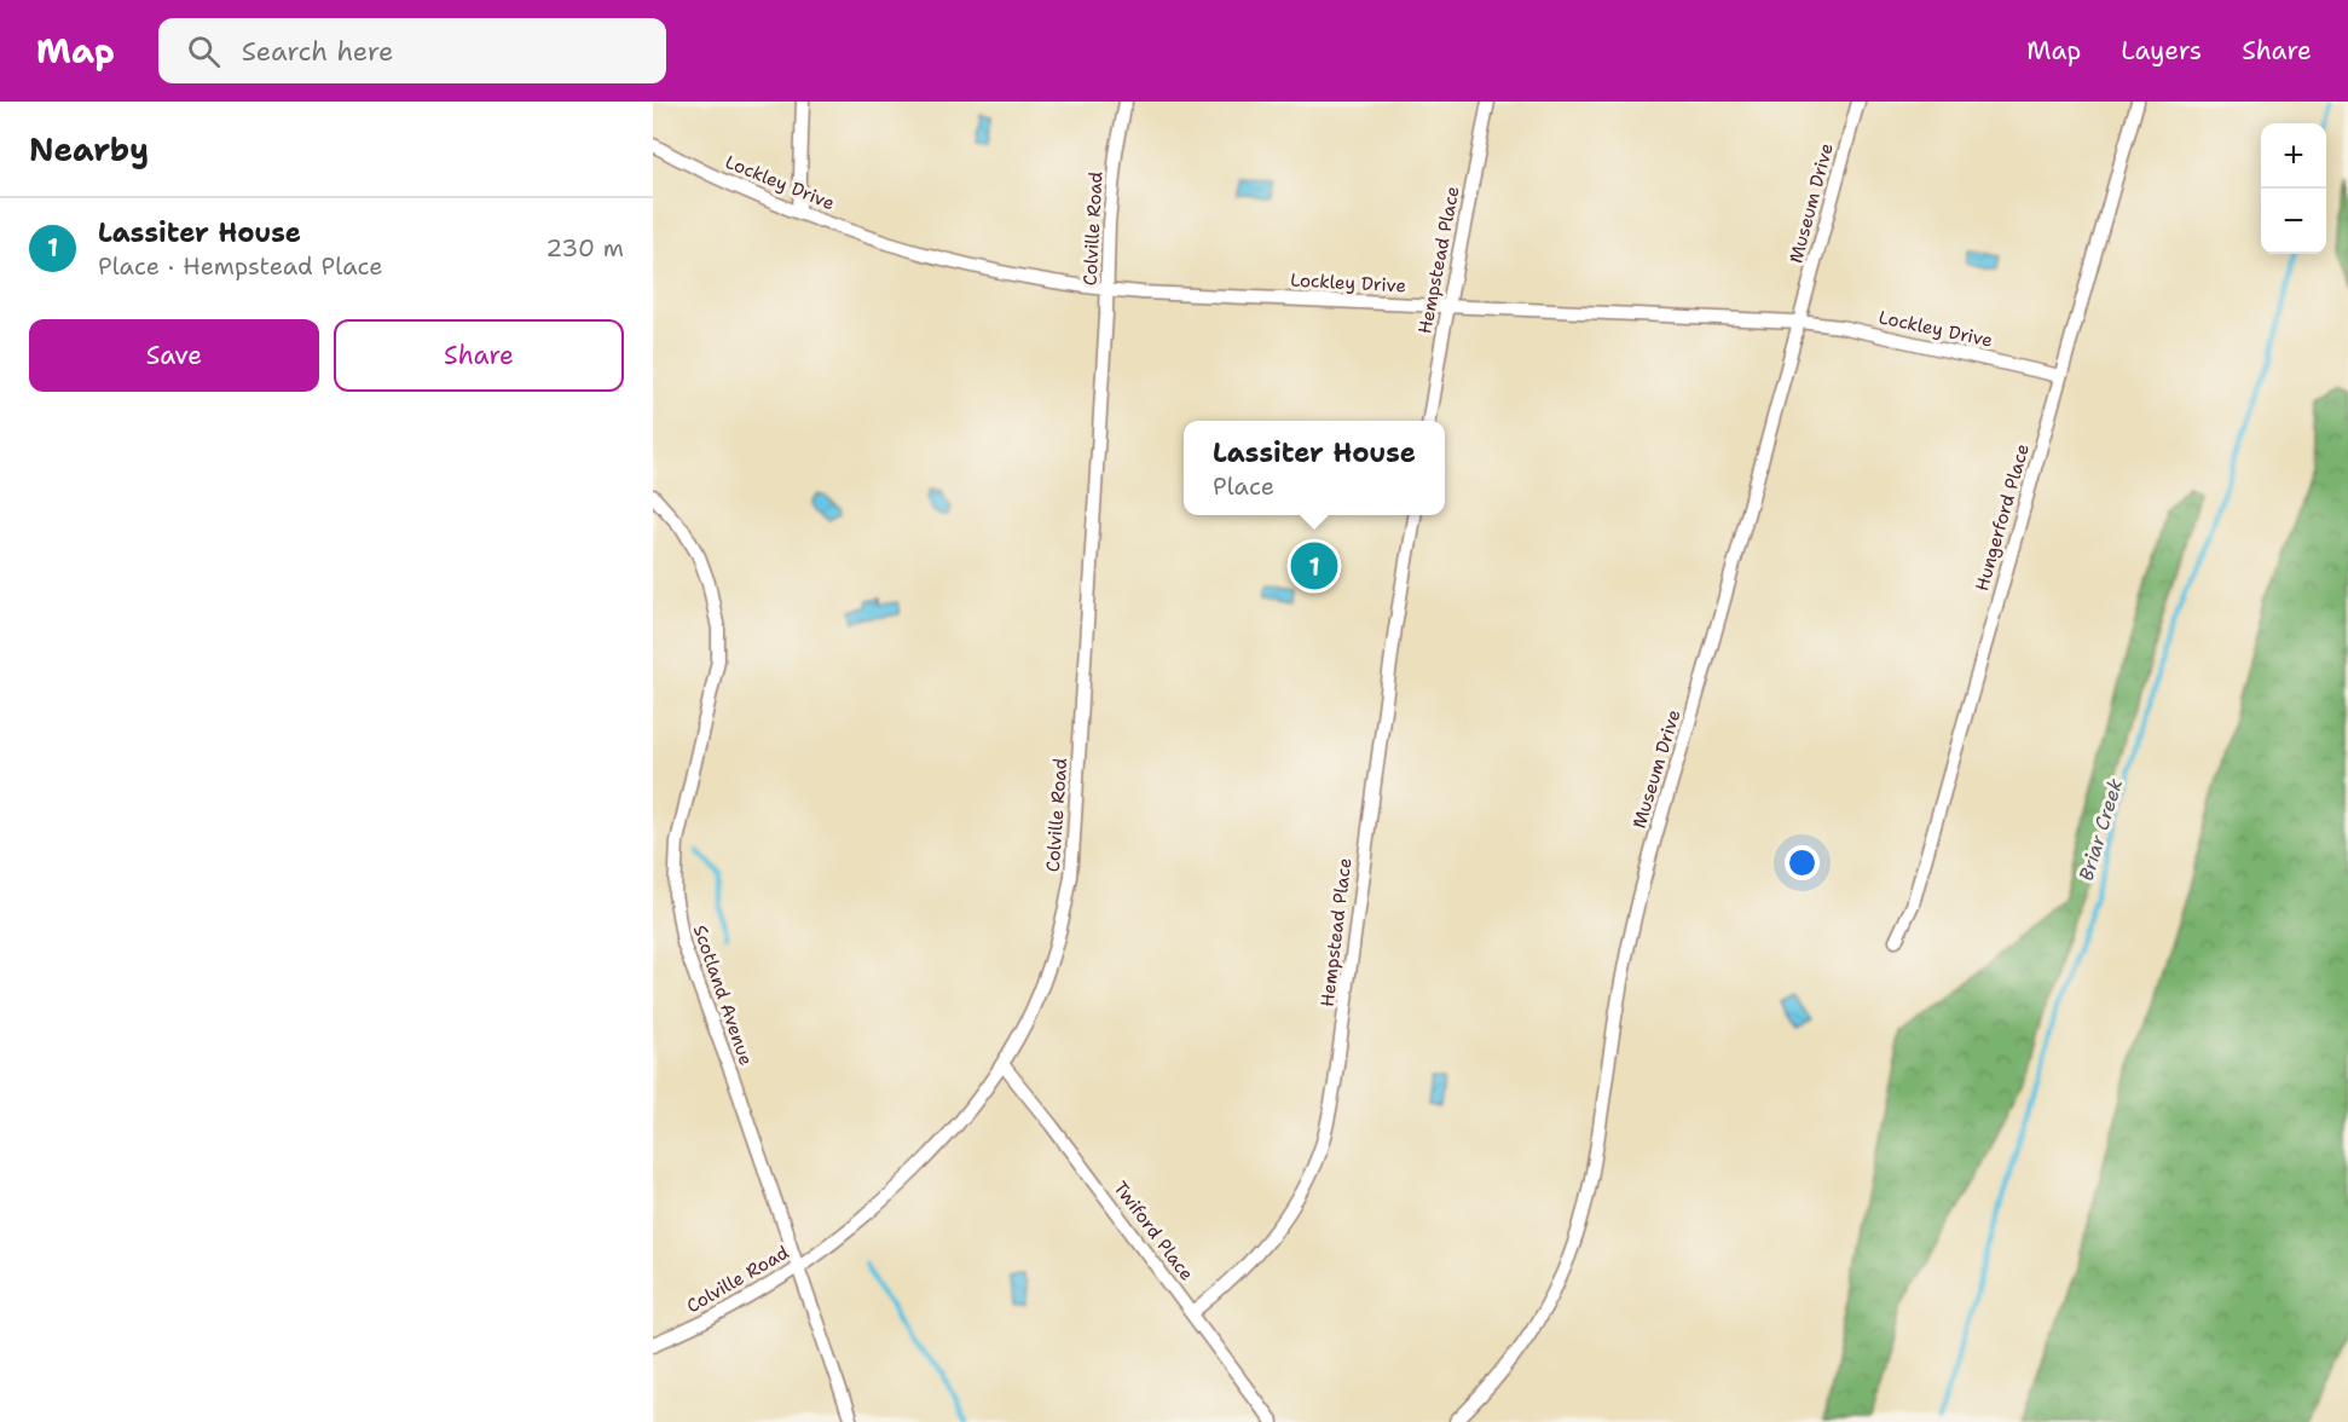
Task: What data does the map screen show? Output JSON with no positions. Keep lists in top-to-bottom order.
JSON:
{
  "streets": {
    "street": [
      "Lockley Drive",
      "Museum Drive",
      "Colville Road",
      "Hempstead Place",
      "Hungerford Place",
      "Scotland Avenue",
      "Twiford Place"
    ]
  },
  "crossings": [
    ["Lockley Drive", "Museum Drive"],
    ["Lockley Drive", "Colville Road"],
    ["Lockley Drive", "Hempstead Place"],
    ["Lockley Drive", "Hungerford Place"],
    ["Colville Road", "Scotland Avenue"],
    ["Colville Road", "Twiford Place"],
    ["Hempstead Place", "Twiford Place"]
  ],
  "water": ["Briar Creek"],
  "page": {
    "header": "Map",
    "search": "Search here",
    "nav": ["Map", "Layers", "Share"],
    "heading": "Nearby",
    "map_buttons": ["+", "−"],
    "list": [
      {
        "mark": "1",
        "name": "Lassiter House",
        "note": "Place · Hempstead Place",
        "value": "230 m"
      }
    ],
    "buttons": ["Save", "Share"],
    "popup": ["Lassiter House", "Place"],
    "pins": "1"
  }
}
